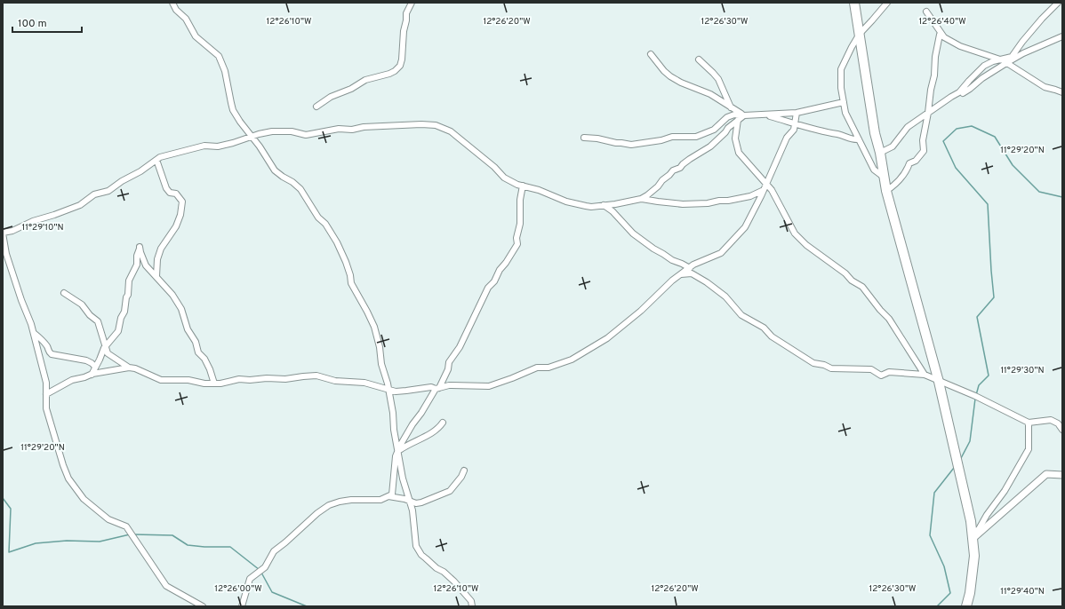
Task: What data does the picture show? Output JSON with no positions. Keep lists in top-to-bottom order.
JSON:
{
  "scale_bar": "100 m",
  "coordinates": [
    "12°26'10\"W",
    "12°26'20\"W",
    "12°26'30\"W",
    "12°26'40\"W",
    "11°29'20\"N",
    "11°29'10\"N",
    "11°29'30\"N",
    "12°26'00\"W",
    "11°29'40\"N"
  ]
}
